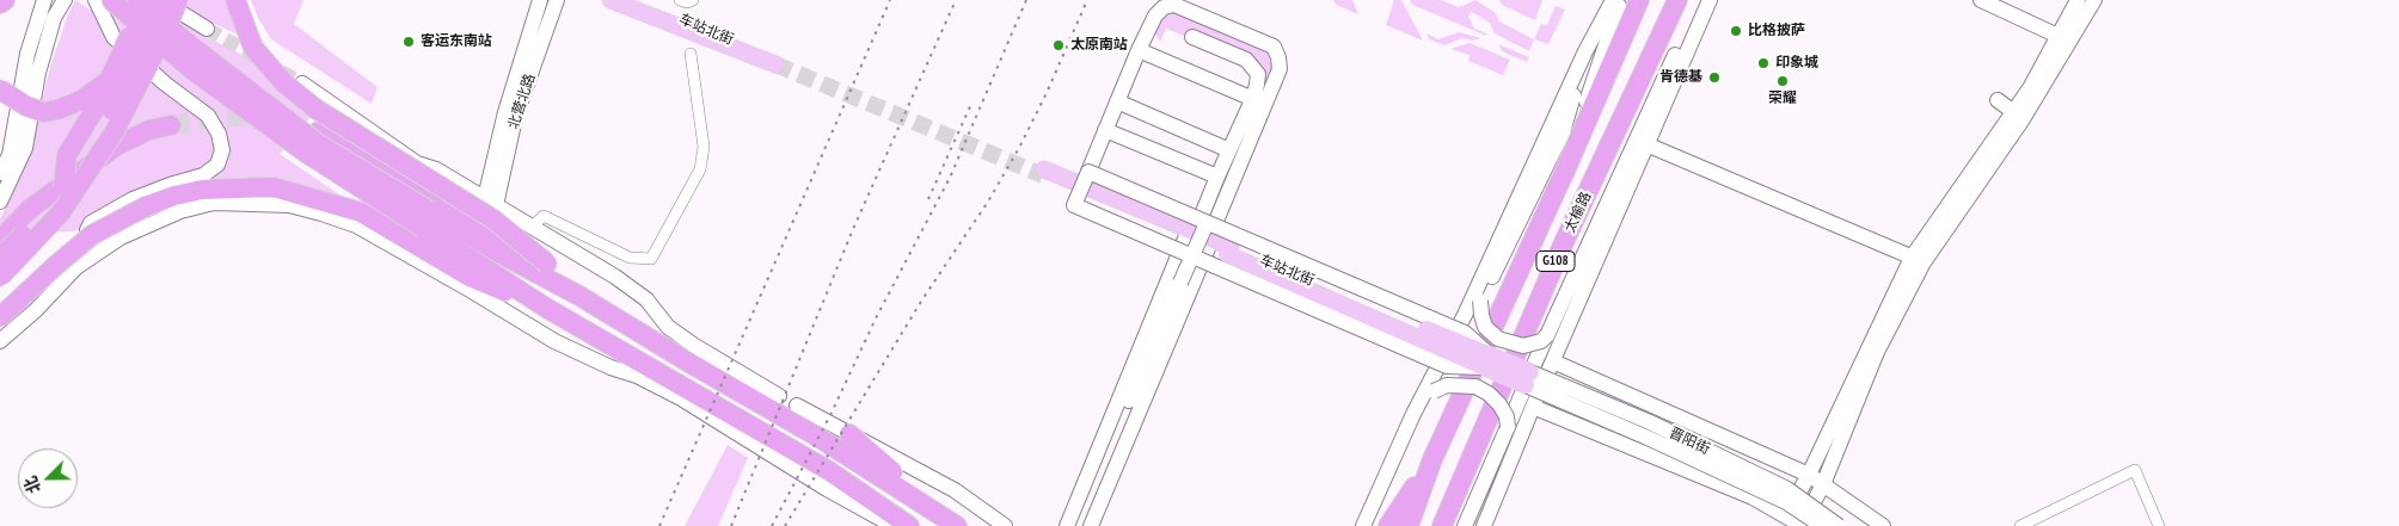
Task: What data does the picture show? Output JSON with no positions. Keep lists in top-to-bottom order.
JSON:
{
  "streets": {
    "highway": ["太榆路", "G108"],
    "main road": ["车站北街", "北营北路", "晋阳街"]
  },
  "places": [
    "比格披萨",
    "客运东南站",
    "太原南站",
    "印象城",
    "肯德基",
    "荣耀"
  ],
  "north": "bottom left"
}
